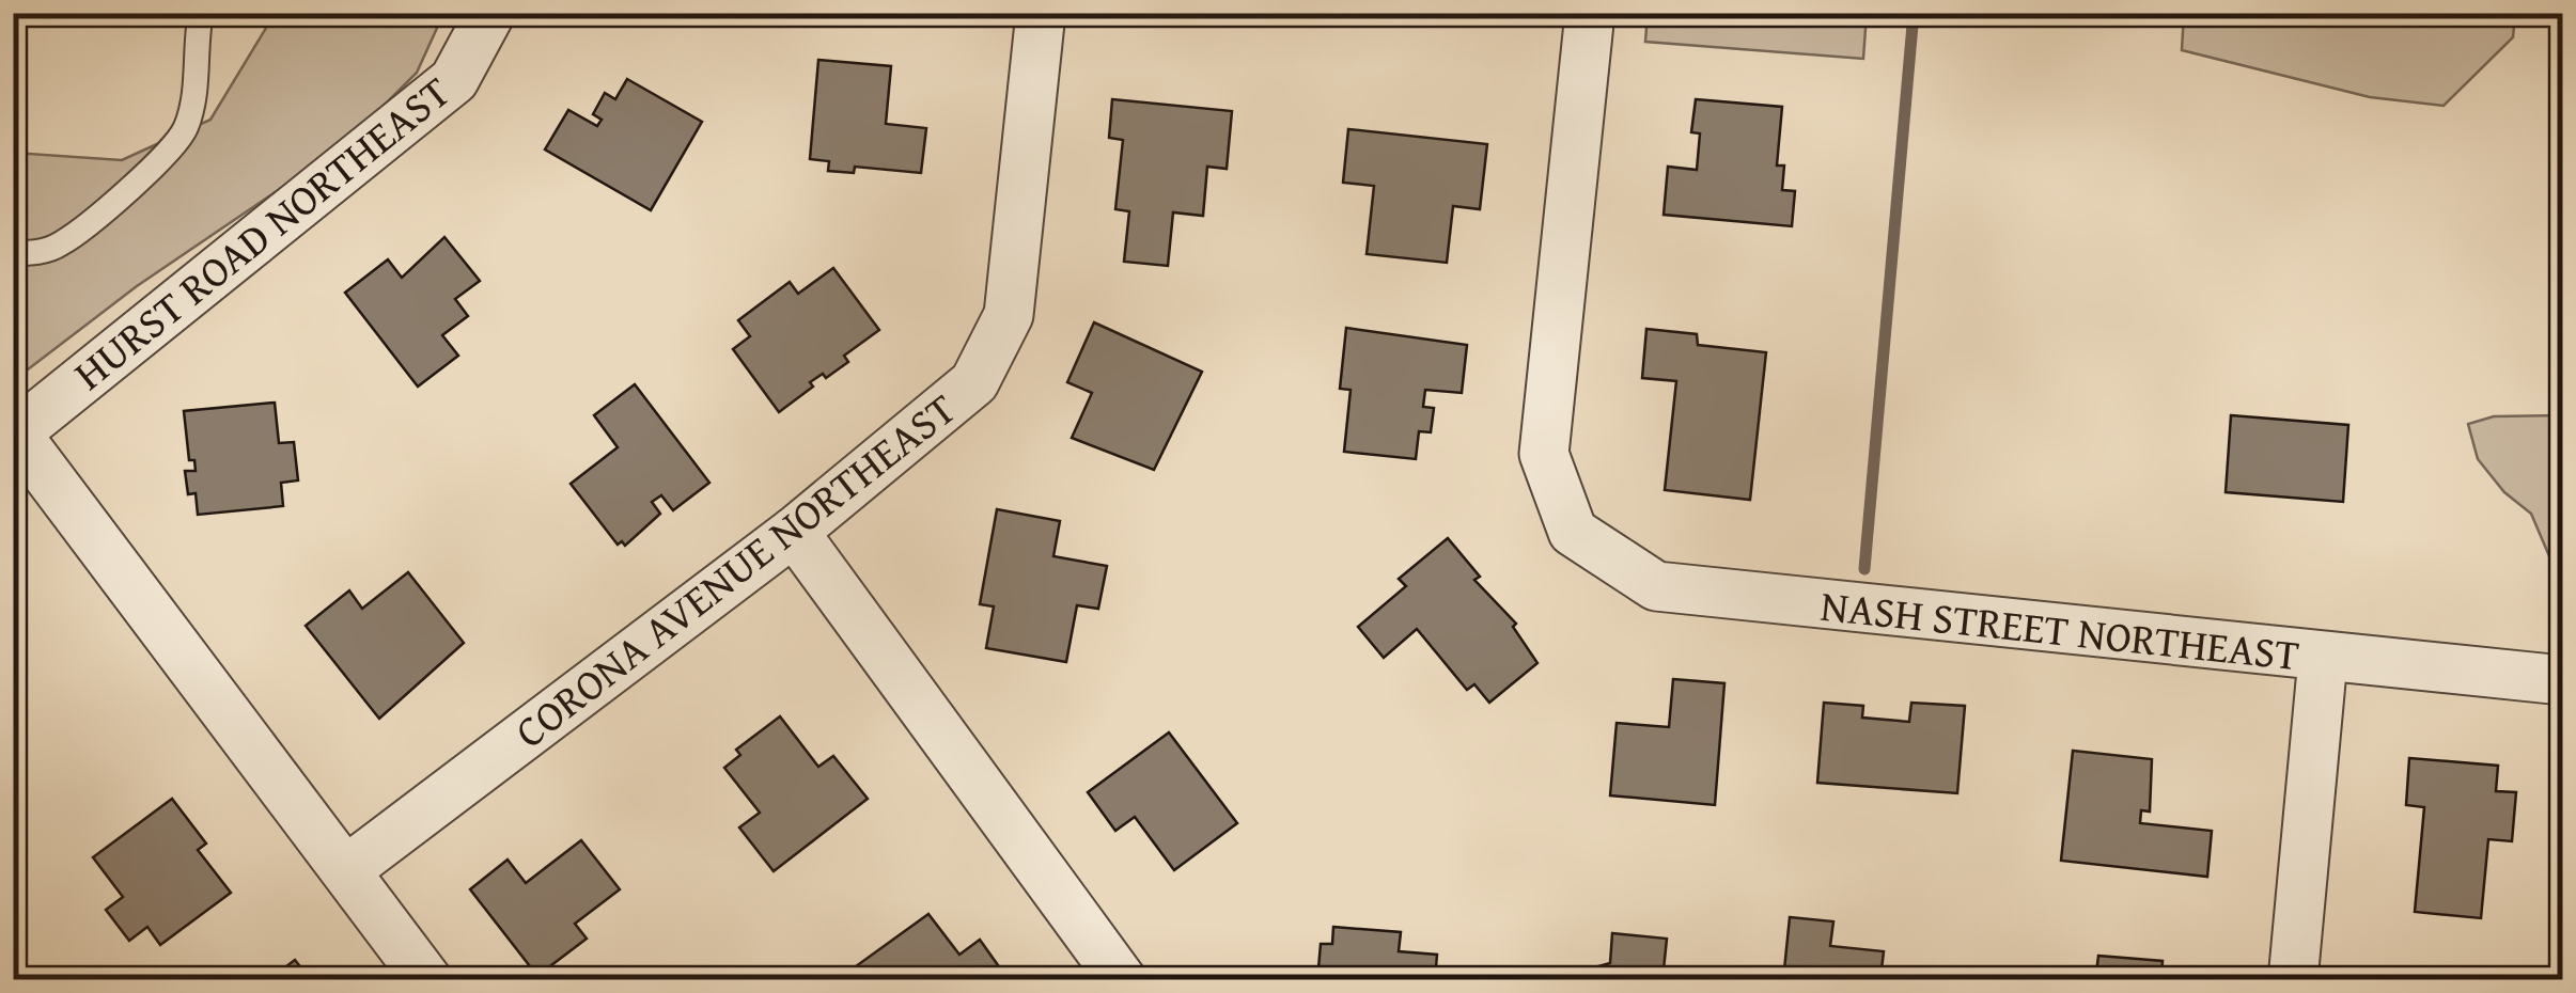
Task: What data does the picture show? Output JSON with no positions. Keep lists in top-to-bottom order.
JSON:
{
  "streets": {
    "street": ["HURST ROAD NORTHEAST", "CORONA AVENUE NORTHEAST", "NASH STREET NORTHEAST"]
  }
}
